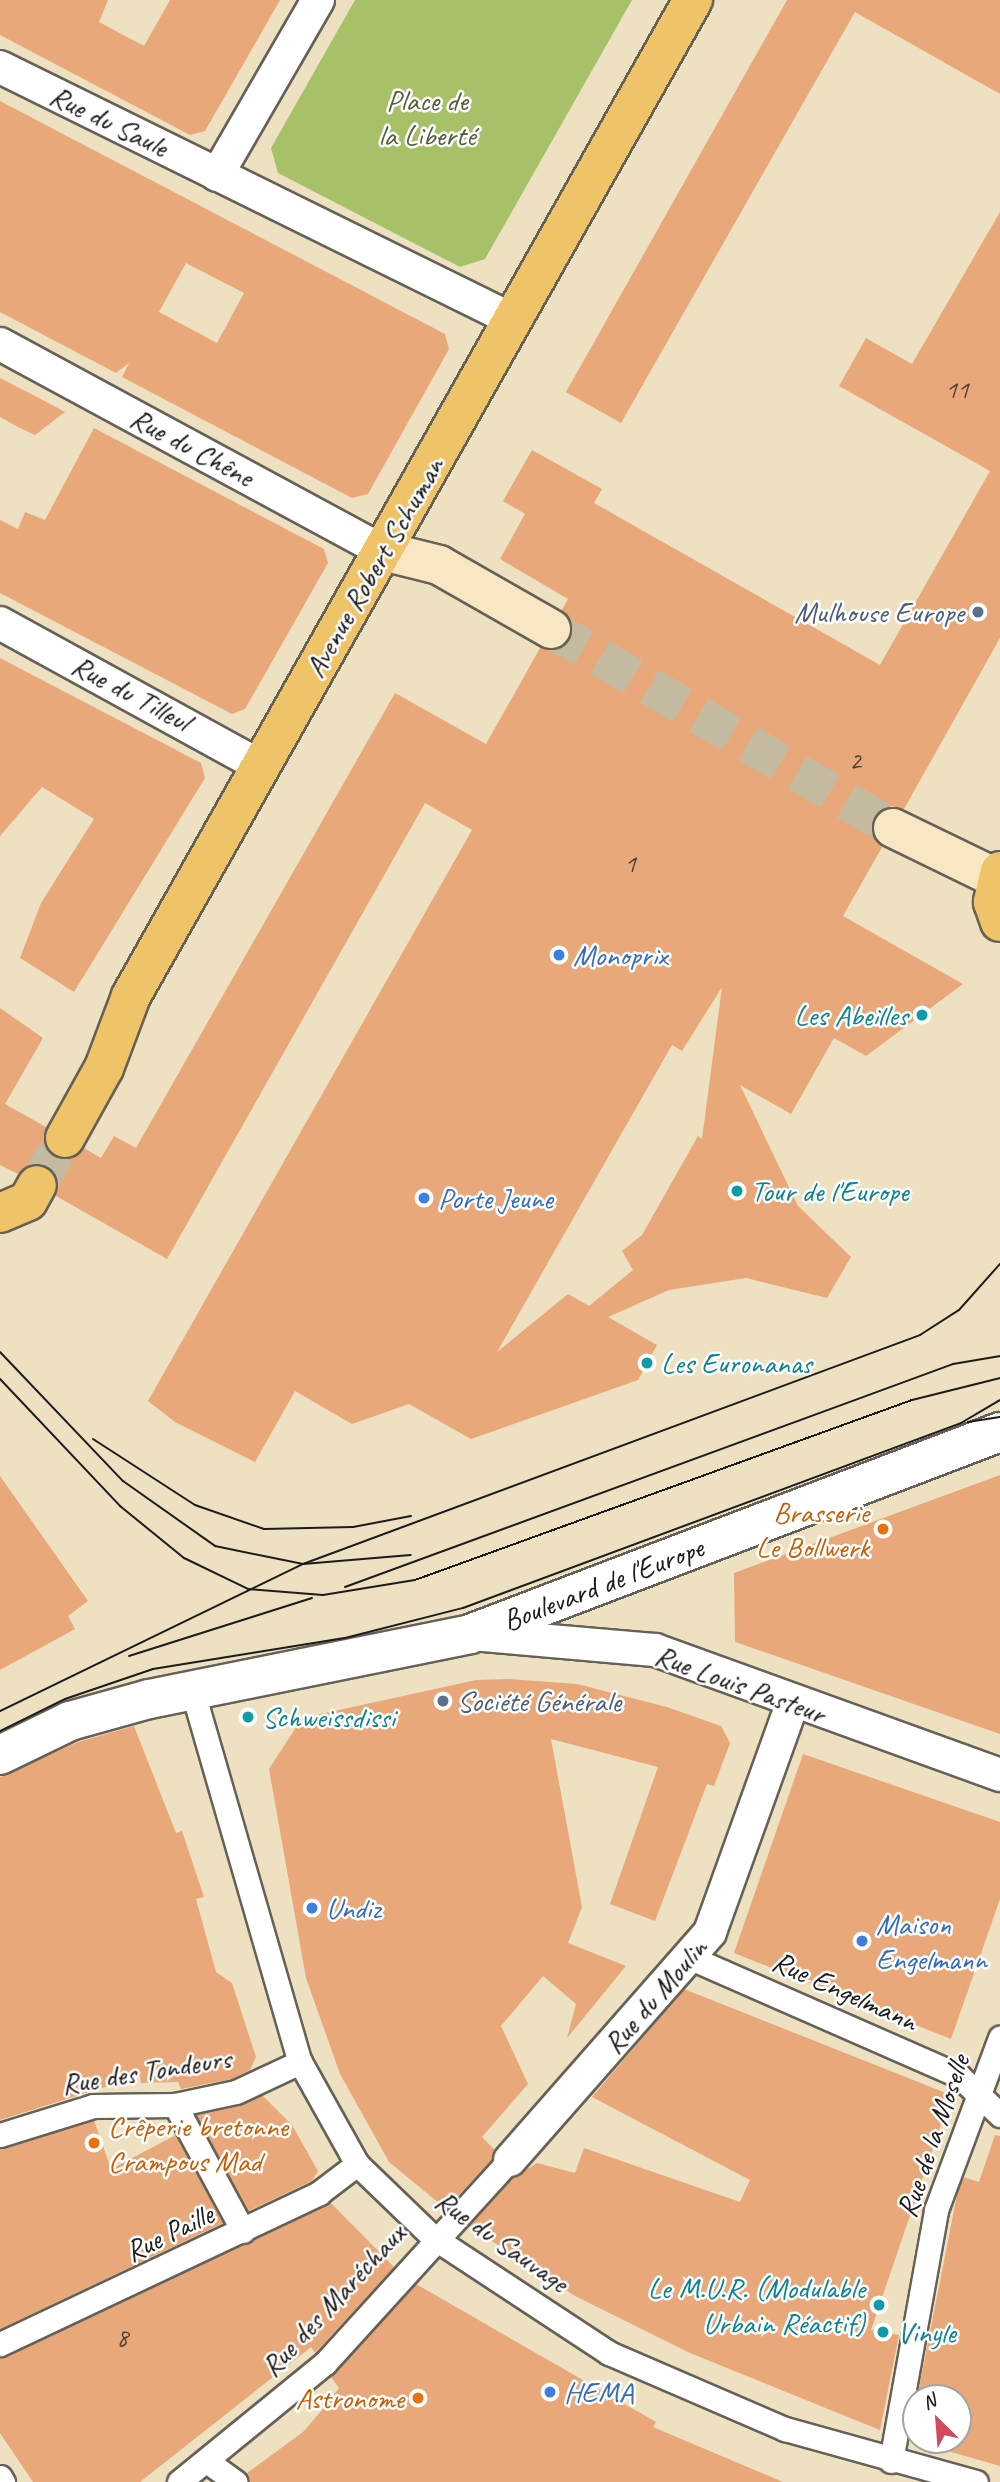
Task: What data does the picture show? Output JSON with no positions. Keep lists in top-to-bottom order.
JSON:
{
  "streets": {
    "main road": ["Avenue Robert Schuman"],
    "street": [
      "Rue du Saule",
      "Rue du Chêne",
      "Rue du Tilleul",
      "Boulevard de l'Europe",
      "Rue Louis Pasteur",
      "Rue Engelmann",
      "Rue du Moulin",
      "Rue des Tondeurs",
      "Rue de la Moselle",
      "Rue Paille",
      "Rue du Sauvage",
      "Rue des Maréchaux"
    ]
  },
  "crossings": [
    ["Rue du Chêne", "Avenue Robert Schuman"],
    ["Avenue Robert Schuman", "Rue du Tilleul"],
    ["Boulevard de l'Europe", "Rue Louis Pasteur"],
    ["Boulevard de l'Europe", "Rue du Sauvage"],
    ["Rue Louis Pasteur", "Rue du Moulin"],
    ["Rue Engelmann", "Rue du Moulin"],
    ["Rue Engelmann", "Rue de la Moselle"],
    ["Rue du Moulin", "Rue du Sauvage"],
    ["Rue du Moulin", "Rue des Maréchaux"],
    ["Rue des Tondeurs", "Rue du Sauvage"],
    ["Rue de la Moselle", "Rue du Sauvage"],
    ["Rue Paille", "Rue du Sauvage"],
    ["Rue du Sauvage", "Rue des Maréchaux"]
  ],
  "parks": ["Place de la Liberté"],
  "places": [
    "Mulhouse Europe",
    "Monoprix",
    "Les Abeilles",
    "Tour de l'Europe",
    "Porte Jeune",
    "Les Euronanas",
    "Brasserie Le Bollwerk",
    "Société Générale",
    "Schweissdissi",
    "Undiz",
    "Maison Engelmann",
    "Crêperie bretonne Crampous Mad",
    "Le M.U.R. (Modulable Urbain Réactif)",
    "Vinyle",
    "HEMA",
    "Astronome"
  ],
  "house_numbers": [
    "11",
    "2",
    "1",
    "8"
  ],
  "north": "top left"
}
